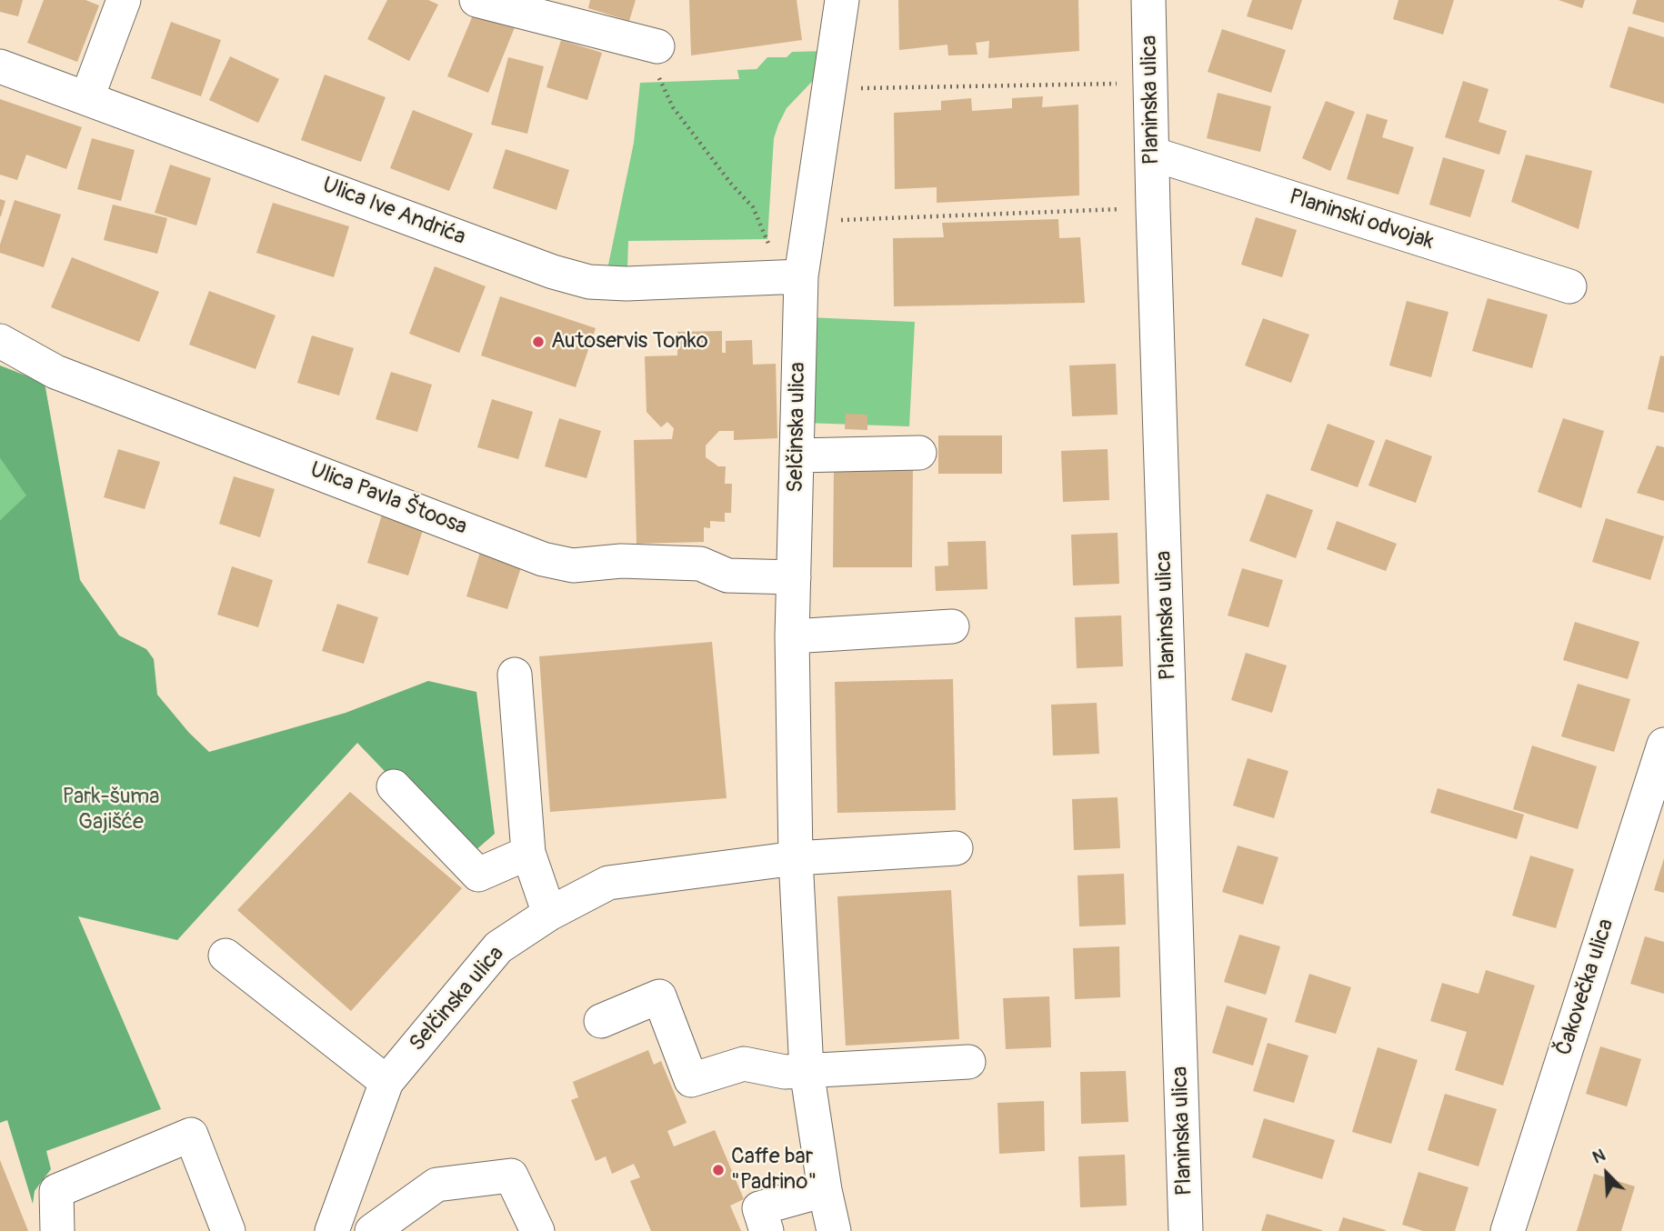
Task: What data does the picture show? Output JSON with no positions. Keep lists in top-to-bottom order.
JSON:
{
  "streets": {
    "street": [
      "Planinska ulica",
      "Ulica Ive Andrića",
      "Planinski odvojak",
      "Selčinska ulica",
      "Ulica Pavla Štoosa",
      "Čakovečka ulica"
    ]
  },
  "crossings": [
    ["Planinska ulica", "Planinski odvojak"],
    ["Ulica Ive Andrića", "Selčinska ulica"],
    ["Selčinska ulica", "Ulica Pavla Štoosa"]
  ],
  "parks": ["Park-šuma Gajišće"],
  "places": ["Autoservis Tonko", "Caffe bar \"Padrino\""],
  "north": "top left"
}
